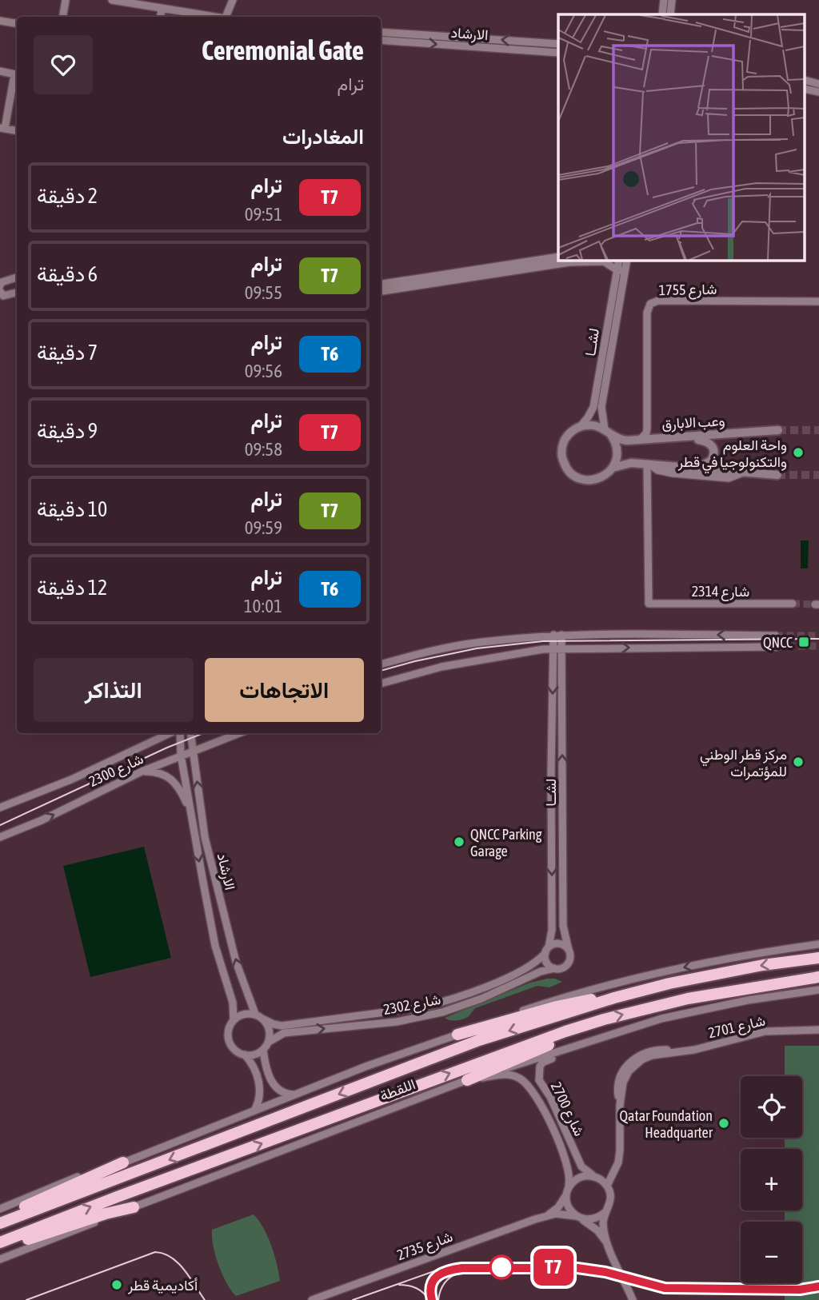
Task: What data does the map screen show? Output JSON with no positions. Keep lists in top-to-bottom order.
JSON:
{
  "streets": {
    "main road": ["اللقطة"],
    "street": [
      "الارشاد",
      "شارع 1755",
      "لشــا",
      "وعب الابارق",
      "شارع 2314",
      "شارع 2300",
      "شارع 2302",
      "شارع 2701",
      "شارع 2700",
      "شارع 2735"
    ]
  },
  "crossings": [
    ["الارشاد", "شارع 2300"],
    ["الارشاد", "شارع 2302"],
    ["لشــا", "وعب الابارق"],
    ["لشــا", "شارع 2302"],
    ["شارع 2701", "شارع 2700"],
    ["شارع 2701", "شارع 2735"],
    ["اللقطة", "شارع 2700"],
    ["شارع 2700", "شارع 2735"]
  ],
  "places": {
    "other": [
      "واحة العلوم والتكنولوجيا في قطر",
      "مركز قطر الوطني للمؤتمرات",
      "QNCC Parking Garage",
      "Qatar Foundation Headquarter",
      "أكاديمية قطر"
    ],
    "transit": ["QNCC"]
  },
  "lines": ["tram line T7"],
  "page": {
    "on_map": "T7",
    "heading": [
      ["Ceremonial Gate", "ترام"],
      "المغادرات"
    ],
    "list": [
      {
        "mark": "T7",
        "name": "ترام",
        "note": "09:51",
        "value": "2 دقيقة"
      },
      {
        "mark": "T7",
        "name": "ترام",
        "note": "09:55",
        "value": "6 دقيقة"
      },
      {
        "mark": "T6",
        "name": "ترام",
        "note": "09:56",
        "value": "7 دقيقة"
      },
      {
        "mark": "T7",
        "name": "ترام",
        "note": "09:58",
        "value": "9 دقيقة"
      },
      {
        "mark": "T7",
        "name": "ترام",
        "note": "09:59",
        "value": "10 دقيقة"
      },
      {
        "mark": "T6",
        "name": "ترام",
        "note": "10:01",
        "value": "12 دقيقة"
      }
    ],
    "buttons": ["الاتجاهات", "التذاكر"],
    "map_buttons": ["+", "−"]
  }
}
